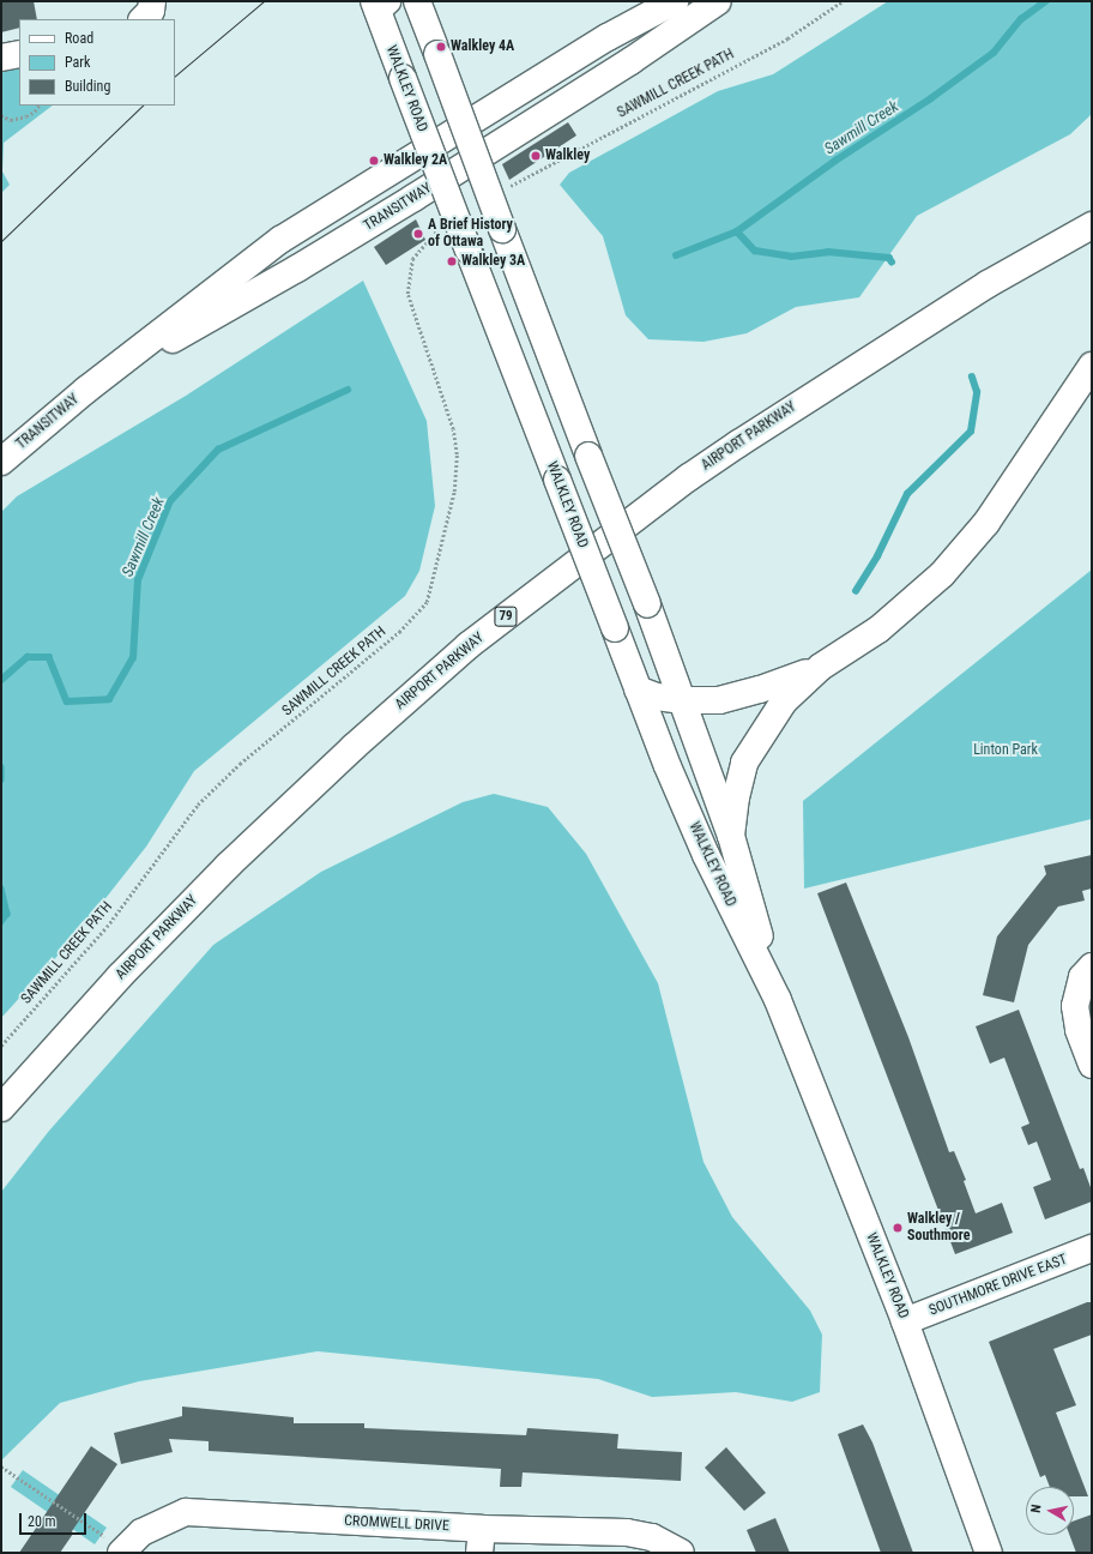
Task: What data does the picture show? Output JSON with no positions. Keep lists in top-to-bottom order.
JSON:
{
  "streets": {
    "main road": [
      "WALKLEY ROAD",
      "TRANSITWAY",
      "AIRPORT PARKWAY",
      "79",
      "SOUTHMORE DRIVE EAST",
      "CROMWELL DRIVE"
    ],
    "path": ["SAWMILL CREEK PATH"]
  },
  "crossings": [
    ["WALKLEY ROAD", "SOUTHMORE DRIVE EAST"]
  ],
  "water": ["Sawmill Creek"],
  "parks": ["Linton Park"],
  "places": [
    "Walkley 4A",
    "Walkley",
    "Walkley 2A",
    "A Brief History of Ottawa",
    "Walkley 3A",
    "Walkley / Southmore"
  ],
  "legend": ["Road", "Park", "Building"],
  "scale_bar": "20 m",
  "north": "left"
}
